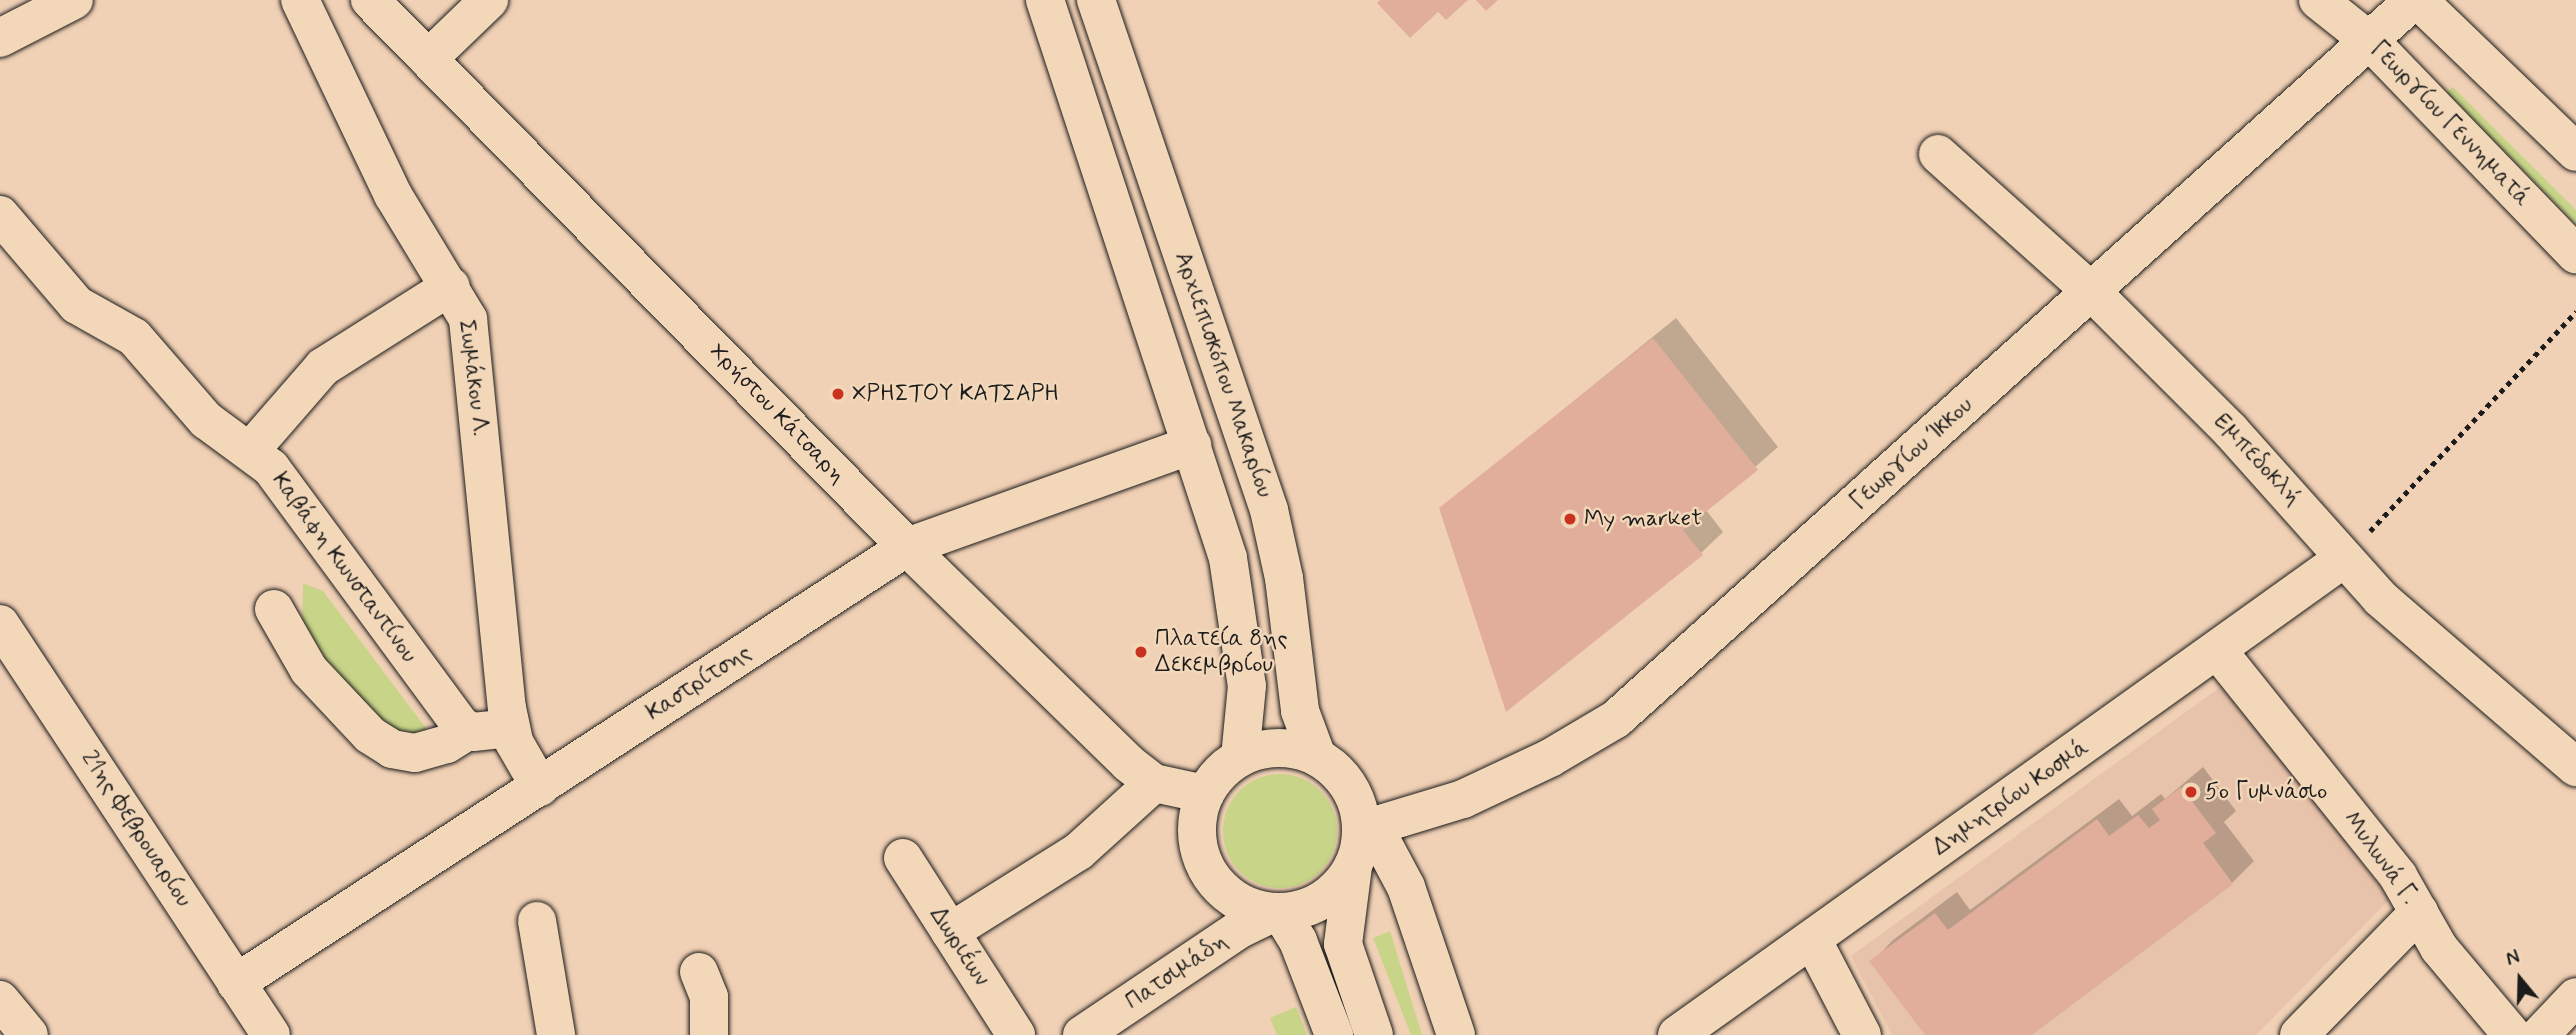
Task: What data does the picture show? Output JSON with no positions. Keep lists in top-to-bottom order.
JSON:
{
  "streets": {
    "street": [
      "Γεωργίου Γεννηματά",
      "Αρχιεπισκόπου Μακαρίου",
      "Σωμάκου Λ.",
      "Χρήστου Κάτσαρη",
      "Γεωργίου Ίκκου",
      "Εμπεδοκλή",
      "Καβάφη Κωνσταντίνου",
      "Καστρίτσης",
      "Δημητρίου Κοσμά",
      "21ης Φεβρουαρίου",
      "Μυλωνά Γ.",
      "Δωριέων",
      "Πατσιμάδη"
    ]
  },
  "crossings": [
    ["Γεωργίου Γεννηματά", "Γεωργίου Ίκκου"],
    ["Αρχιεπισκόπου Μακαρίου", "Χρήστου Κάτσαρη"],
    ["Αρχιεπισκόπου Μακαρίου", "Γεωργίου Ίκκου"],
    ["Αρχιεπισκόπου Μακαρίου", "Πατσιμάδη"],
    ["Σωμάκου Λ.", "Καστρίτσης"],
    ["Χρήστου Κάτσαρη", "Γεωργίου Ίκκου"],
    ["Χρήστου Κάτσαρη", "Καστρίτσης"],
    ["Χρήστου Κάτσαρη", "Πατσιμάδη"],
    ["Γεωργίου Ίκκου", "Εμπεδοκλή"],
    ["Γεωργίου Ίκκου", "Πατσιμάδη"],
    ["Εμπεδοκλή", "Δημητρίου Κοσμά"],
    ["Καστρίτσης", "21ης Φεβρουαρίου"],
    ["Δημητρίου Κοσμά", "Μυλωνά Γ."]
  ],
  "places": [
    "ΧΡΗΣΤΟΥ ΚΑΤΣΑΡΗ",
    "My market",
    "Πλατεία 8ης Δεκεμβρίου",
    "5ο Γυμνάσιο"
  ],
  "north": "top"
}
